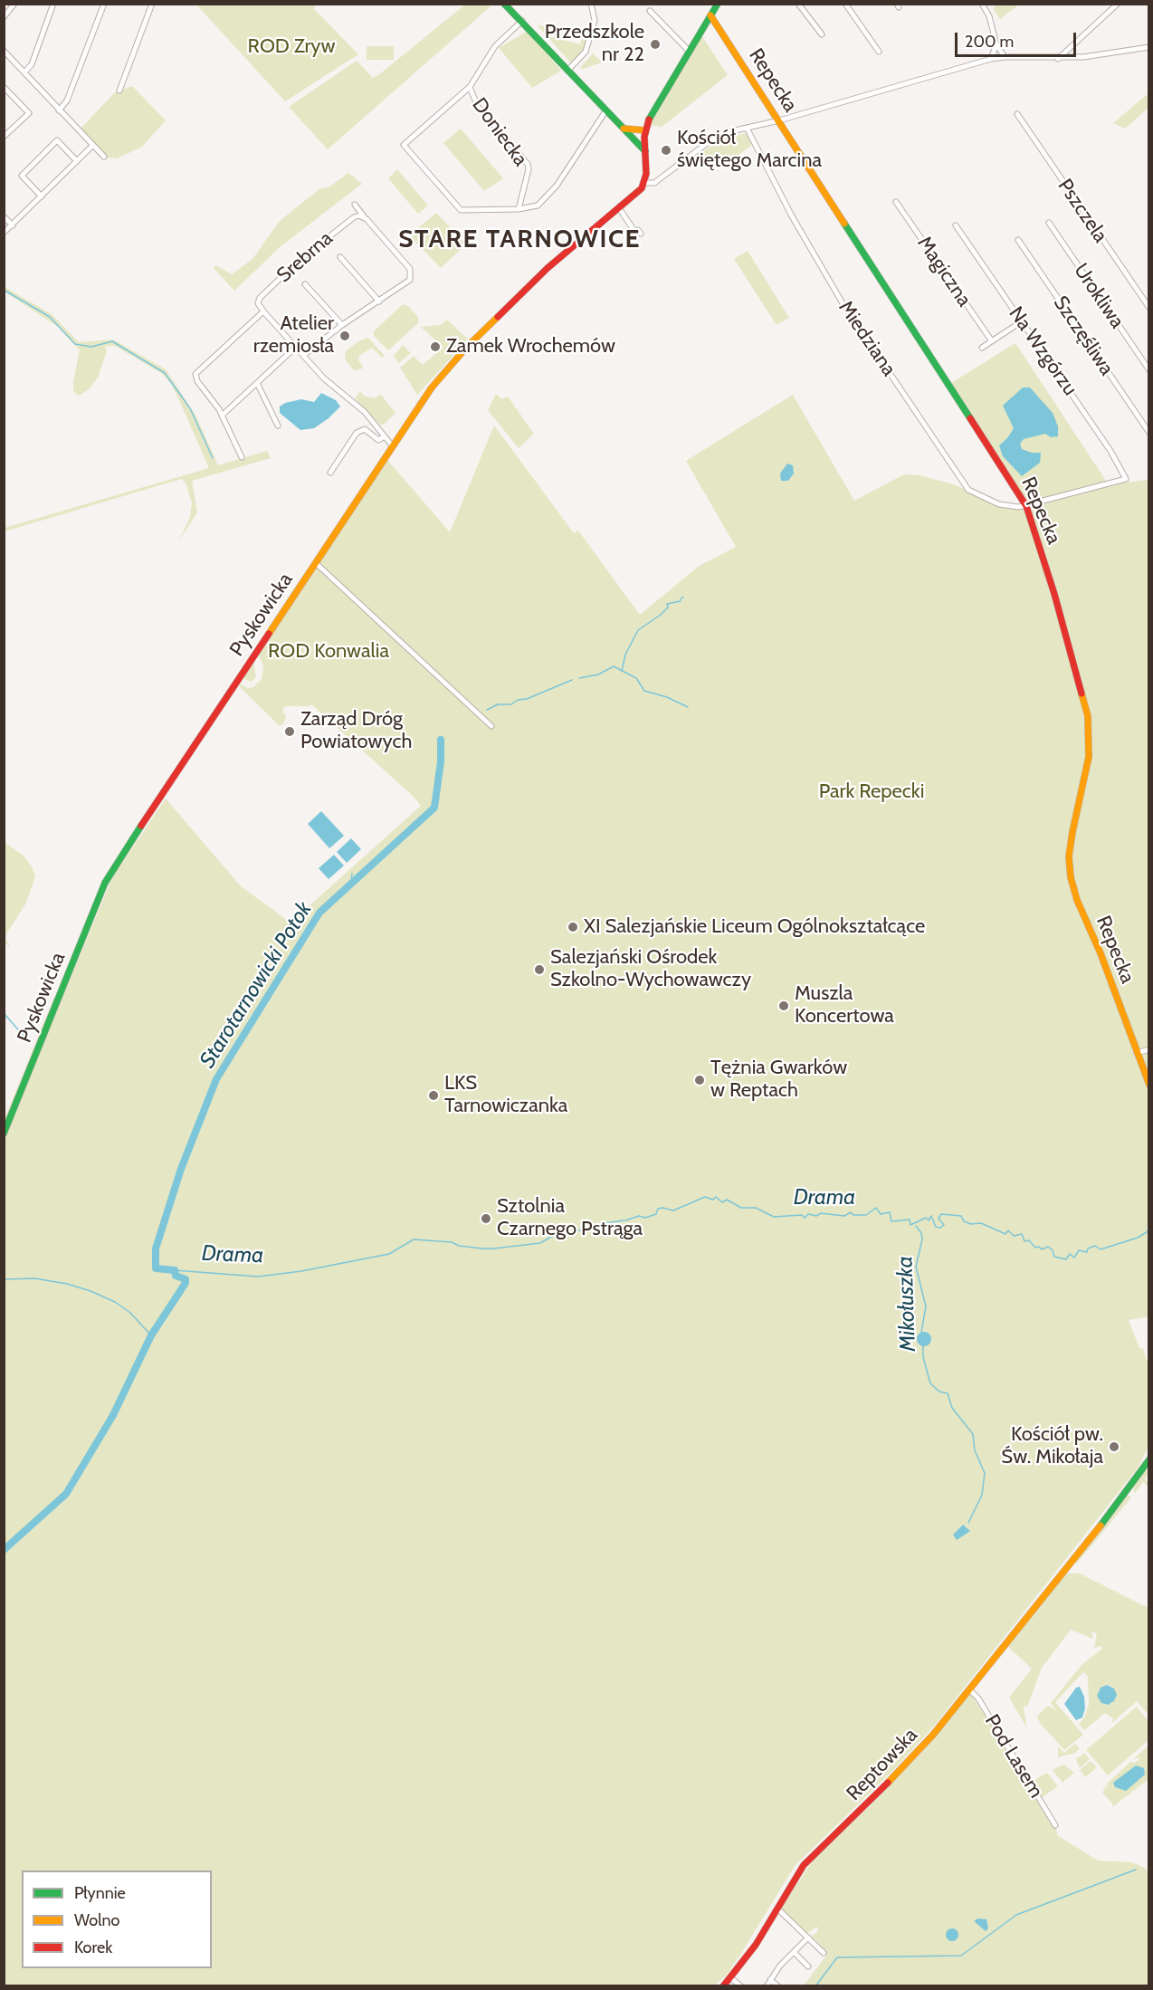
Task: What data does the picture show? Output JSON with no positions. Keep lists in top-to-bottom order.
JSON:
{
  "streets": {
    "street": [
      "Repecka",
      "Doniecka",
      "Pszczela",
      "Srebrna",
      "Magiczna",
      "Urokliwa",
      "Szczęśliwa",
      "Miedziana",
      "Na Wzgórzu",
      "Pyskowicka",
      "Pod Lasem",
      "Reptowska"
    ]
  },
  "crossings": [
    ["Repecka", "Miedziana"],
    ["Repecka", "Na Wzgórzu"],
    ["Miedziana", "Na Wzgórzu"],
    ["Pod Lasem", "Reptowska"]
  ],
  "districts": ["STARE TARNOWICE"],
  "water": ["Starotarnowicki Potok", "Drama", "Mikołuszka"],
  "parks": ["ROD Zryw", "ROD Konwalia", "Park Repecki"],
  "places": [
    "Przedszkole nr 22",
    "Kościół świętego Marcina",
    "Atelier rzemiosła",
    "Zamek Wrochemów",
    "Zarząd Dróg Powiatowych",
    "XI Salezjańskie Liceum Ogólnokształcące",
    "Salezjański Ośrodek Szkolno-Wychowawczy",
    "Muszla Koncertowa",
    "Tężnia Gwarków w Reptach",
    "LKS Tarnowiczanka",
    "Sztolnia Czarnego Pstrąga",
    "Kościół pw. Św. Mikołaja"
  ],
  "legend": ["Płynnie", "Wolno", "Korek"],
  "scale_bar": "200 m"
}
